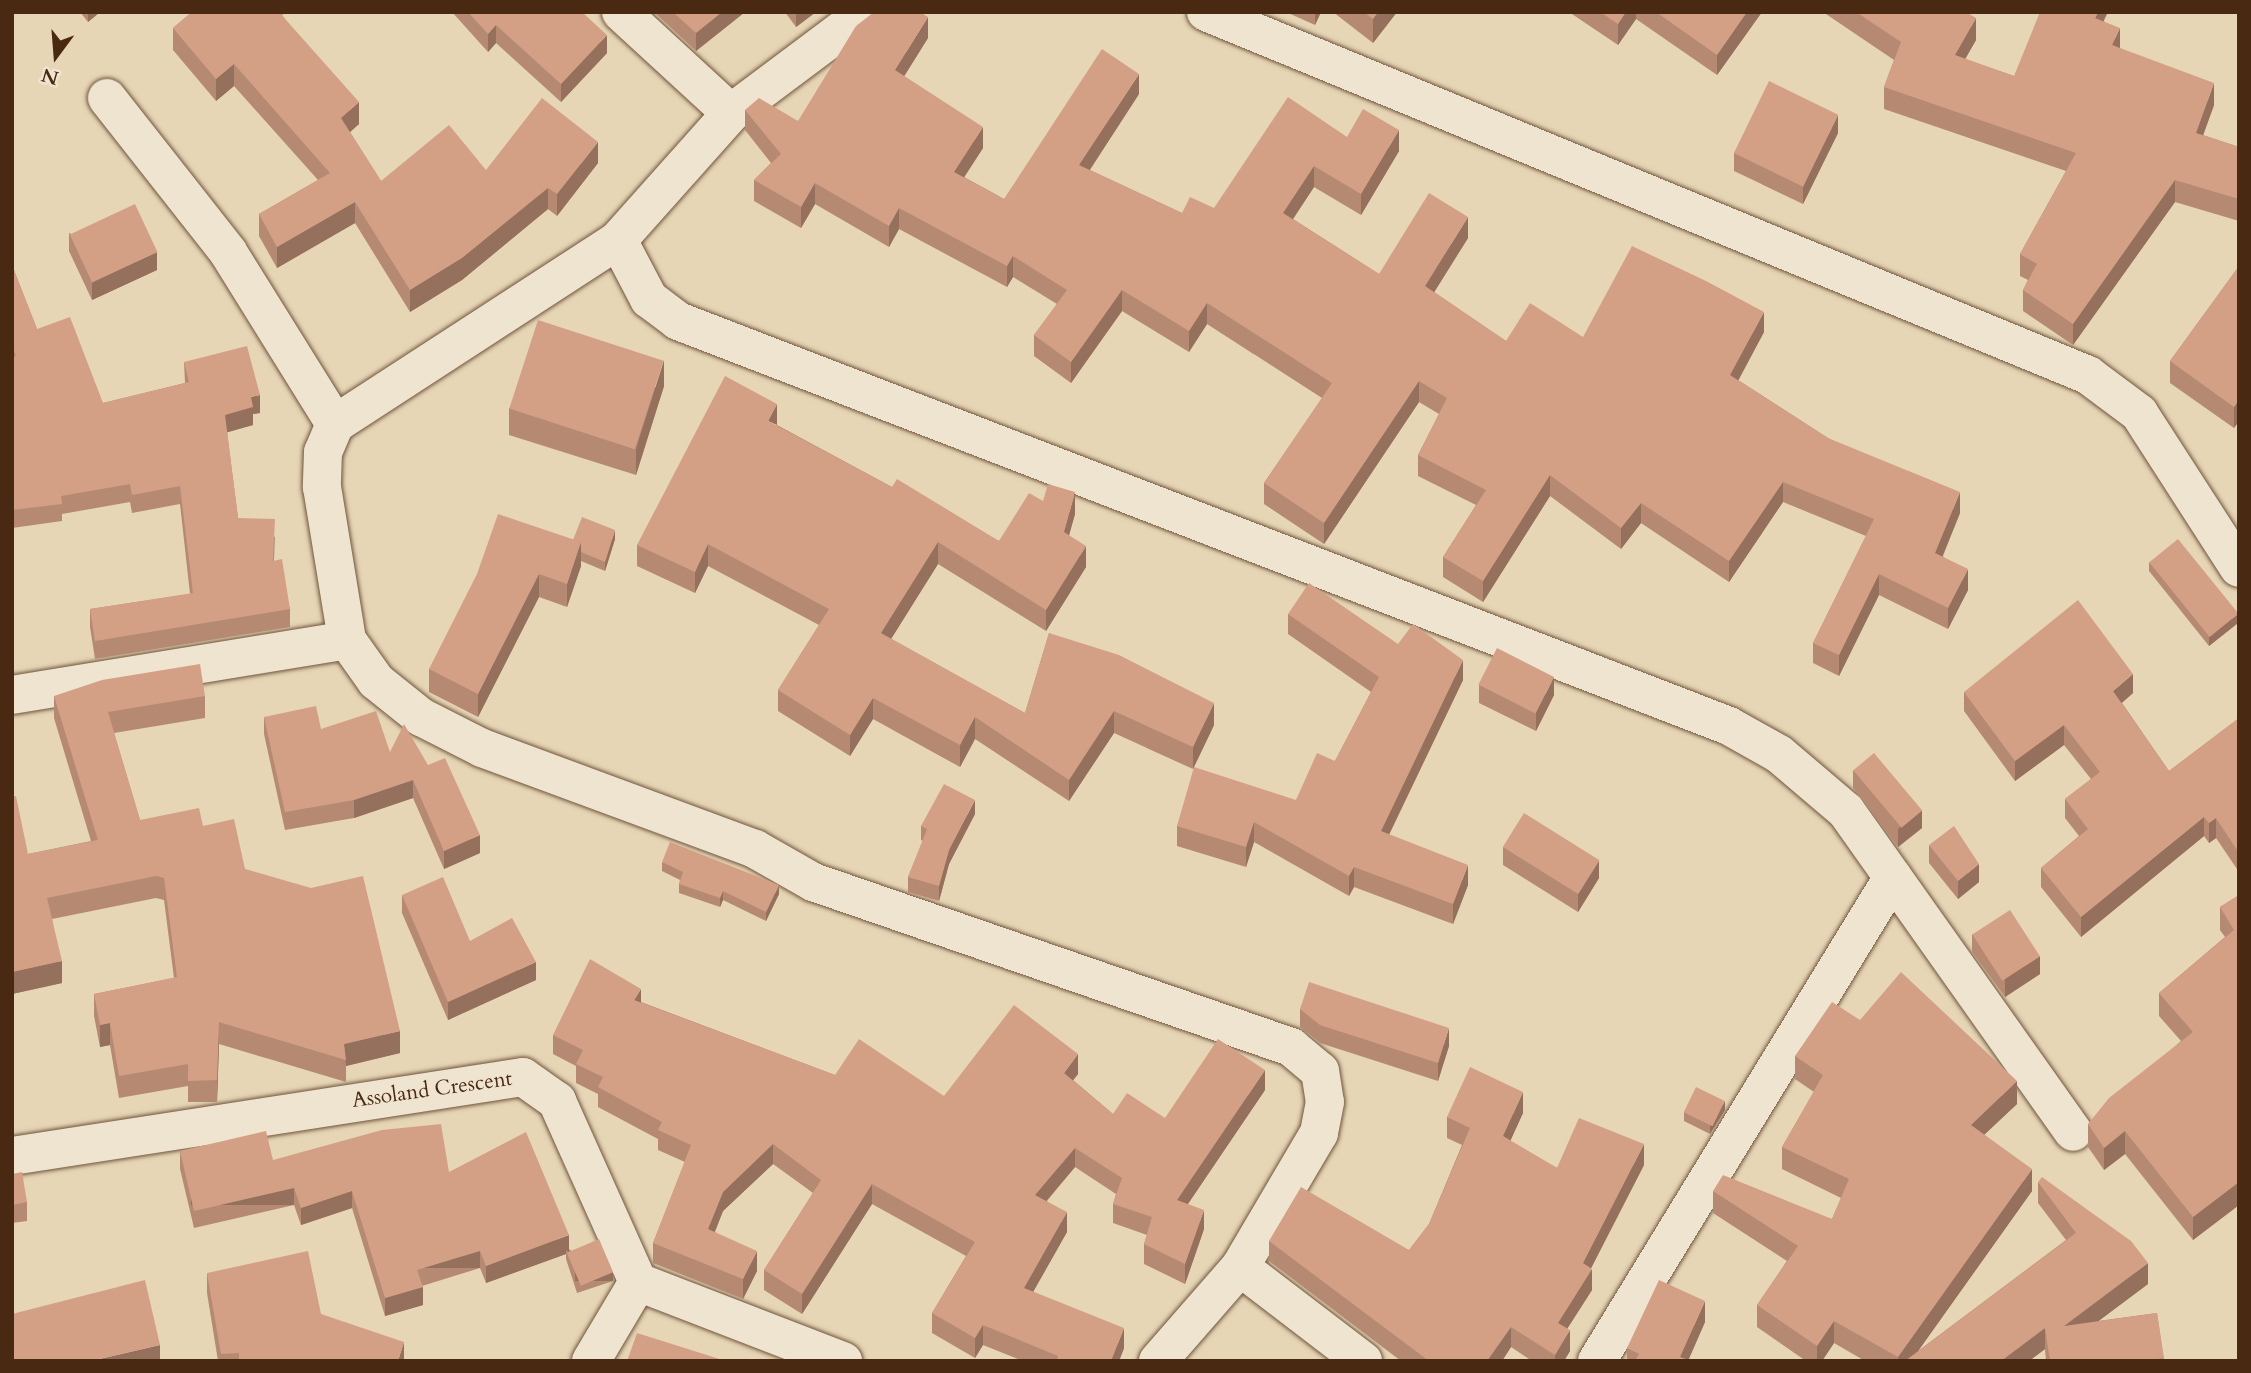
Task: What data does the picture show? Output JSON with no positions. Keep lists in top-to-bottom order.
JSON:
{
  "streets": {
    "street": ["Assoland Crescent"]
  },
  "north": "bottom"
}
